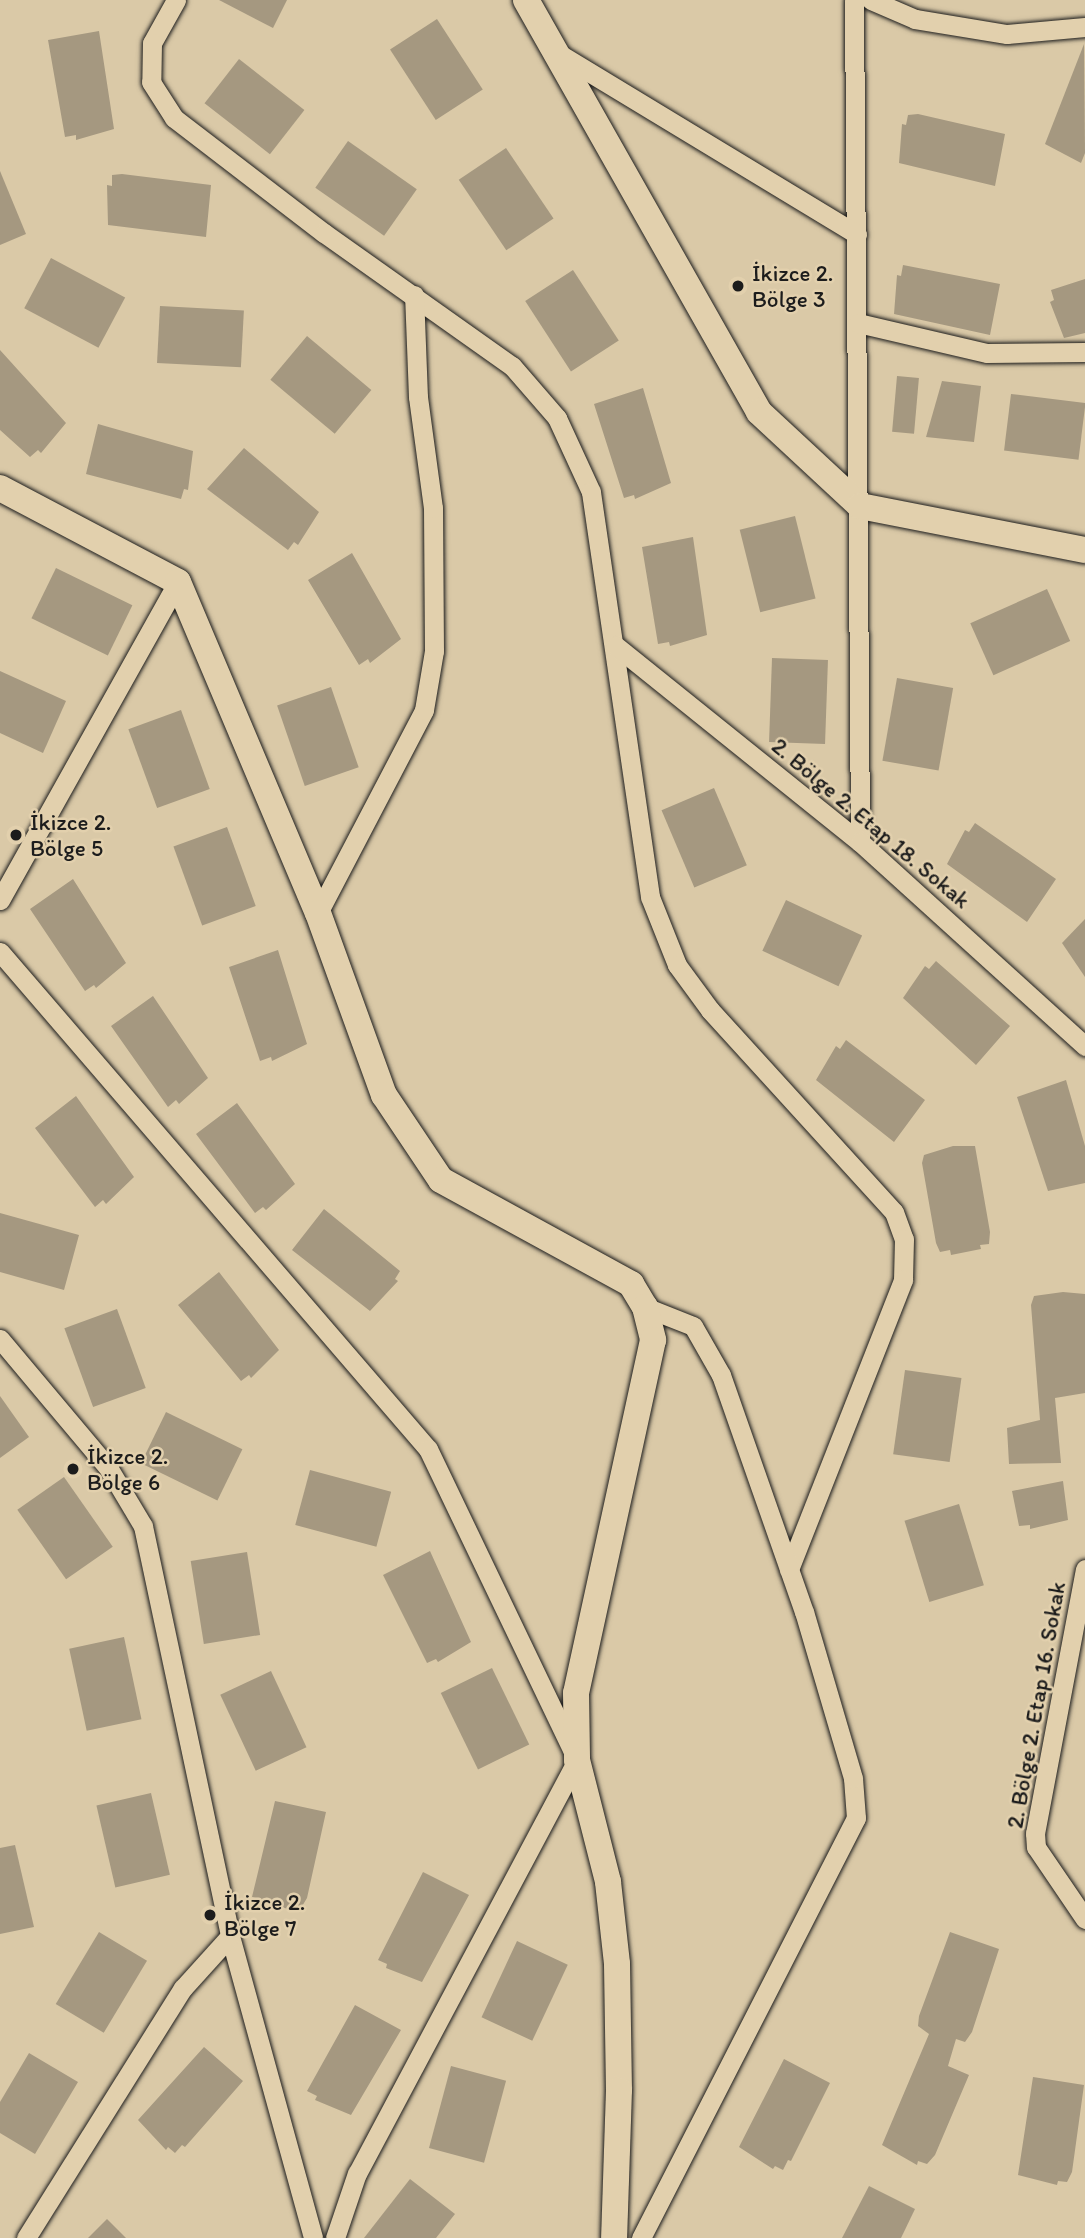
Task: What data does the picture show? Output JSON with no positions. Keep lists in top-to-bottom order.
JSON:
{
  "streets": {
    "street": ["2. Bölge 2. Etap 18. Sokak", "2. Bölge 2. Etap 16. Sokak"]
  },
  "places": [
    "İkizce 2. Bölge 3",
    "İkizce 2. Bölge 5",
    "İkizce 2. Bölge 6",
    "İkizce 2. Bölge 7"
  ]
}
